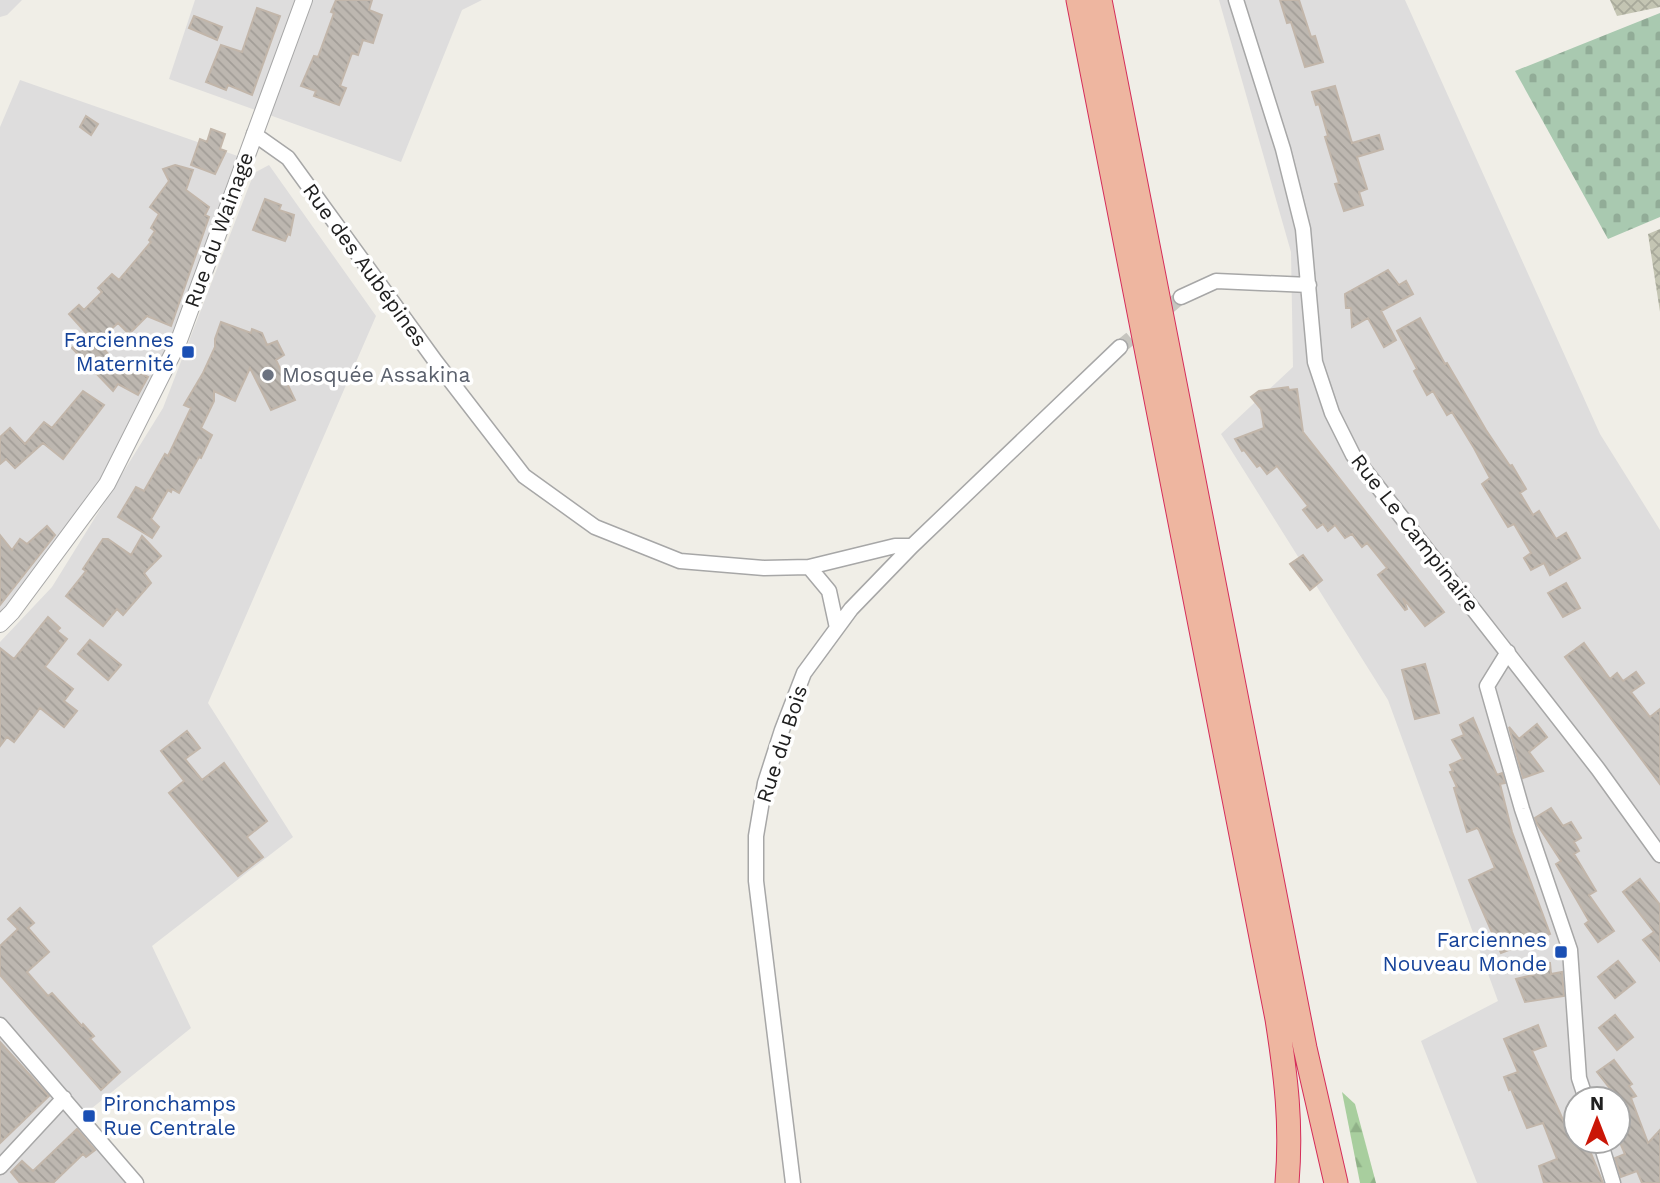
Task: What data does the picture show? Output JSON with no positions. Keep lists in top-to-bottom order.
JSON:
{
  "streets": {
    "street": [
      "Rue du Wainage",
      "Rue des Aubépines",
      "Rue Le Campinaire",
      "Rue du Bois"
    ]
  },
  "crossings": [
    ["Rue du Wainage", "Rue des Aubépines"],
    ["Rue des Aubépines", "Rue du Bois"]
  ],
  "places": {
    "transit": ["Farciennes Maternité", "Farciennes Nouveau Monde", "Pironchamps Rue Centrale"],
    "other": ["Mosquée Assakina"]
  },
  "north": "top"
}
